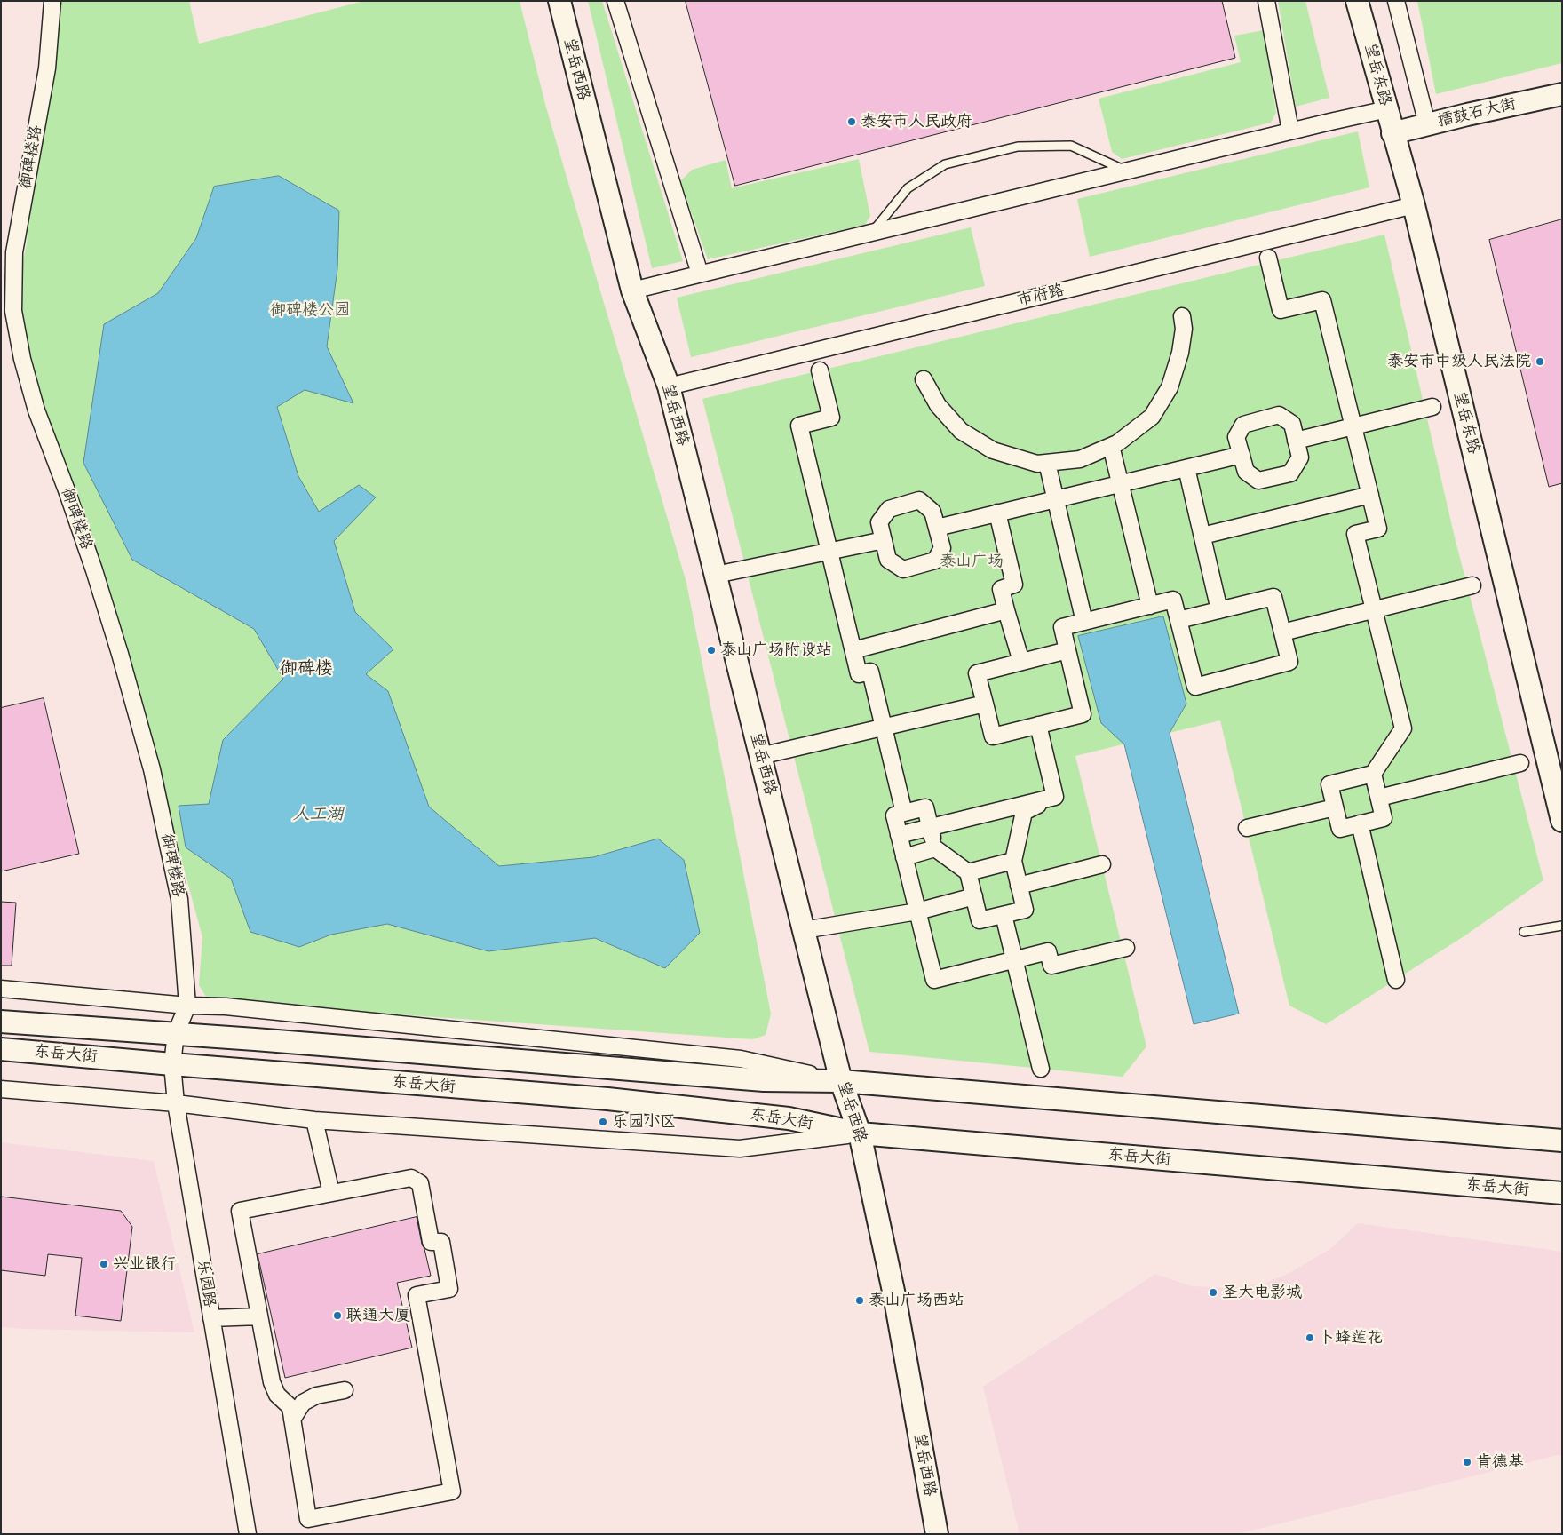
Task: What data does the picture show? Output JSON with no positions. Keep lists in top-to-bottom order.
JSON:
{
  "streets": {
    "main road": [
      "望岳西路",
      "望岳东路",
      "擂鼓石大街",
      "东岳大街"
    ],
    "street": ["御碑楼路", "市府路", "乐园路"]
  },
  "crossings": [
    ["望岳西路", "市府路"],
    ["望岳西路", "东岳大街"],
    ["望岳东路", "擂鼓石大街"],
    ["望岳东路", "市府路"],
    ["御碑楼路", "东岳大街"],
    ["御碑楼路", "乐园路"],
    ["东岳大街", "乐园路"]
  ],
  "districts": ["御碑楼"],
  "water": ["人工湖"],
  "parks": ["御碑楼公园", "泰山广场"],
  "places": [
    "泰安市人民政府",
    "泰安市中级人民法院",
    "泰山广场附设站",
    "乐园小区",
    "兴业银行",
    "圣大电影城",
    "泰山广场西站",
    "联通大厦",
    "卜蜂莲花",
    "肯德基"
  ]
}
